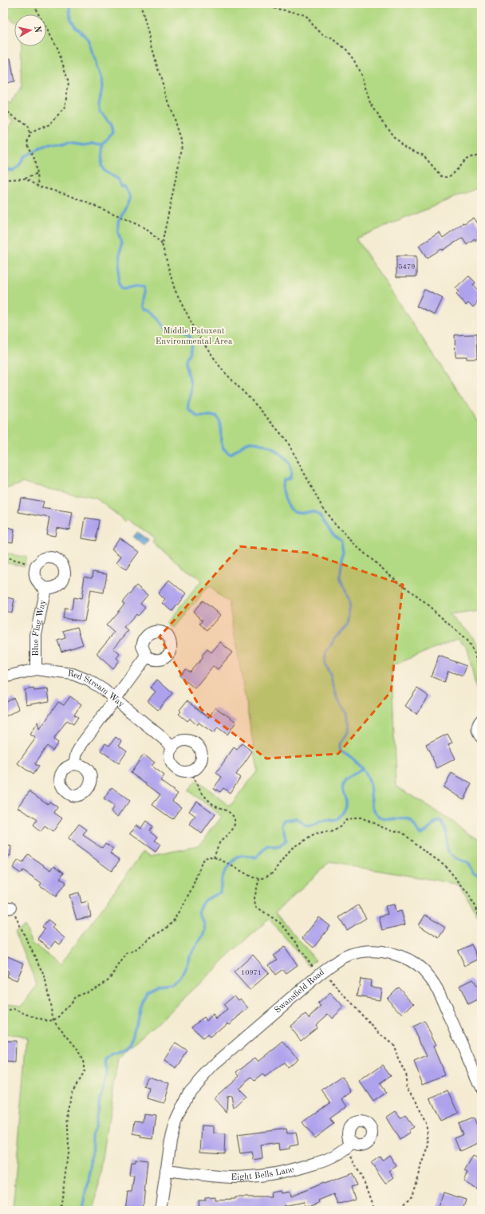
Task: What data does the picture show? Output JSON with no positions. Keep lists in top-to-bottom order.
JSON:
{
  "streets": {
    "street": [
      "Blue Flag Way",
      "Red Stream Way",
      "Swansfield Road",
      "Eight Bells Lane"
    ]
  },
  "crossings": [
    ["Blue Flag Way", "Red Stream Way"],
    ["Swansfield Road", "Eight Bells Lane"]
  ],
  "parks": ["Middle Patuxent Environmental Area"],
  "house_numbers": ["5479", "10971"],
  "north": "right"
}
